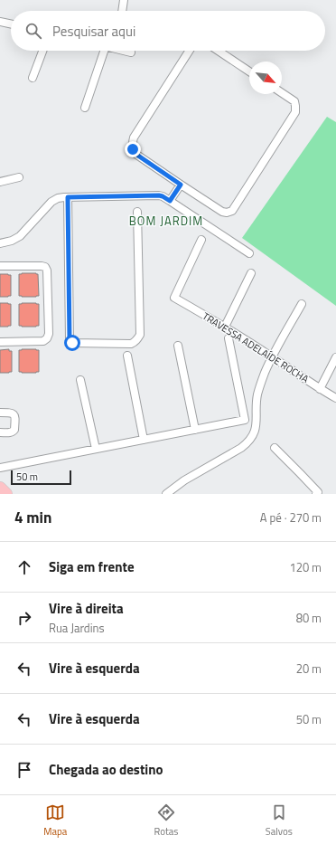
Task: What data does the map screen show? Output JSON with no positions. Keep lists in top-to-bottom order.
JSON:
{
  "streets": {
    "street": ["TRAVESSA ADELAÍDE ROCHA"]
  },
  "districts": ["BOM JARDIM"],
  "scale_bar": "50 m",
  "north": "bottom right",
  "page": {
    "search": "Pesquisar aqui",
    "scale": "50 m",
    "heading": ["4 min", "A pé · 270 m"],
    "list": [
      ["Siga em frente", "120 m"],
      ["Vire à direita", "Rua Jardins", "80 m"],
      ["Vire à esquerda", "20 m"],
      ["Vire à esquerda", "50 m"],
      "Chegada ao destino"
    ],
    "nav": ["Mapa", "Rotas", "Salvos"]
  }
}
